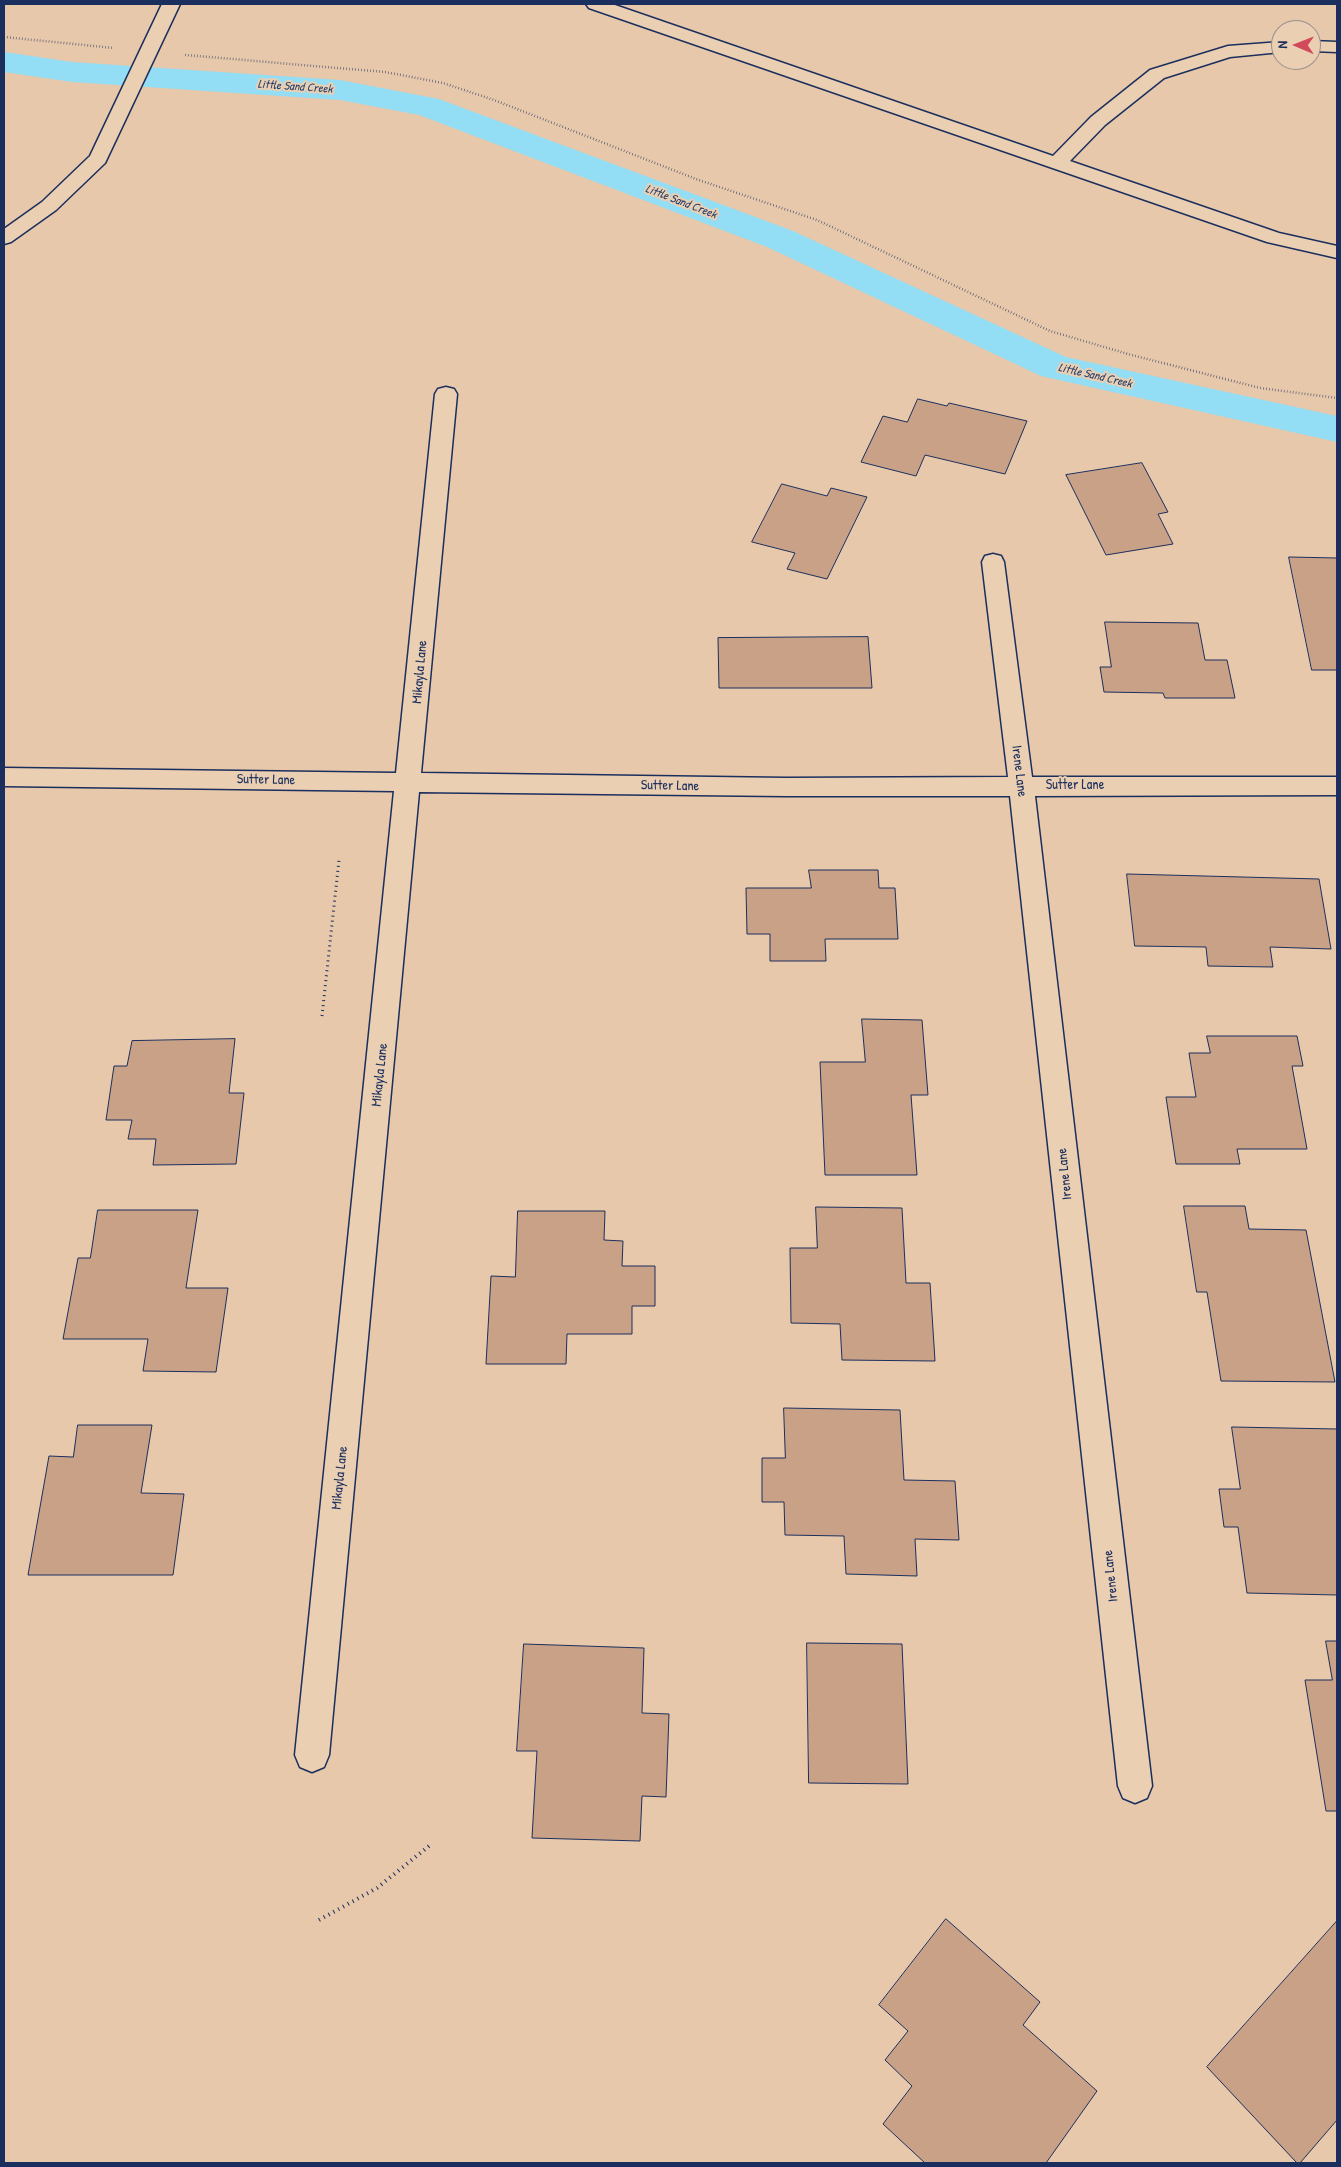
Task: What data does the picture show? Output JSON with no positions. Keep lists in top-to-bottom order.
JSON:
{
  "streets": {
    "street": ["Mikayla Lane", "Irene Lane", "Sutter Lane"]
  },
  "crossings": [
    ["Mikayla Lane", "Sutter Lane"],
    ["Irene Lane", "Sutter Lane"]
  ],
  "water": ["Little Sand Creek"],
  "north": "left"
}
